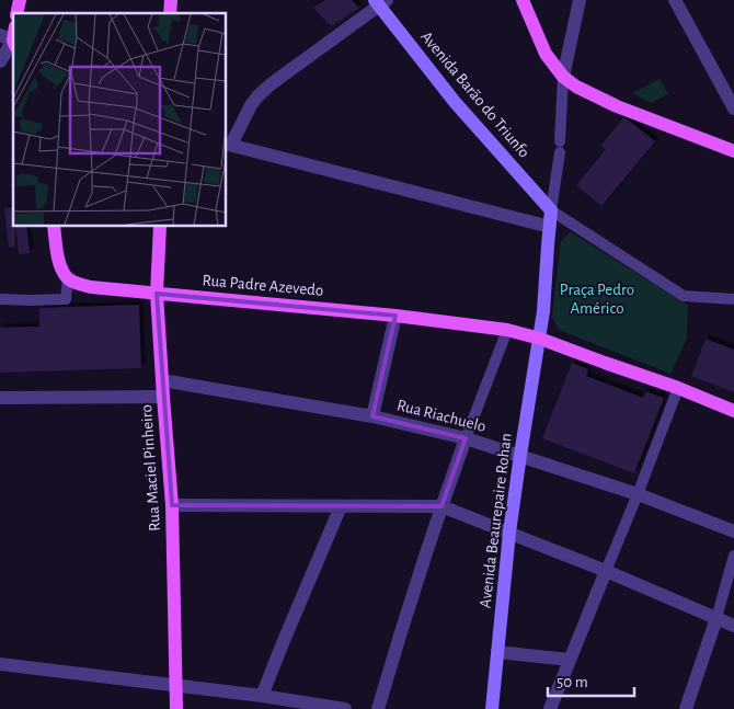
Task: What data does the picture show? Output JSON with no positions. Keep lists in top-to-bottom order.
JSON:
{
  "streets": {
    "main road": [
      "Avenida Barão do Triunfo",
      "Rua Padre Azevedo",
      "Rua Maciel Pinheiro",
      "Avenida Beaurepaire Rohan"
    ],
    "street": ["Rua Riachuelo"]
  },
  "crossings": [
    ["Rua Padre Azevedo", "Rua Maciel Pinheiro"],
    ["Rua Padre Azevedo", "Avenida Beaurepaire Rohan"],
    ["Rua Riachuelo", "Rua Maciel Pinheiro"],
    ["Rua Riachuelo", "Avenida Beaurepaire Rohan"]
  ],
  "parks": ["Praça Pedro Américo"],
  "scale_bar": "50 m"
}
